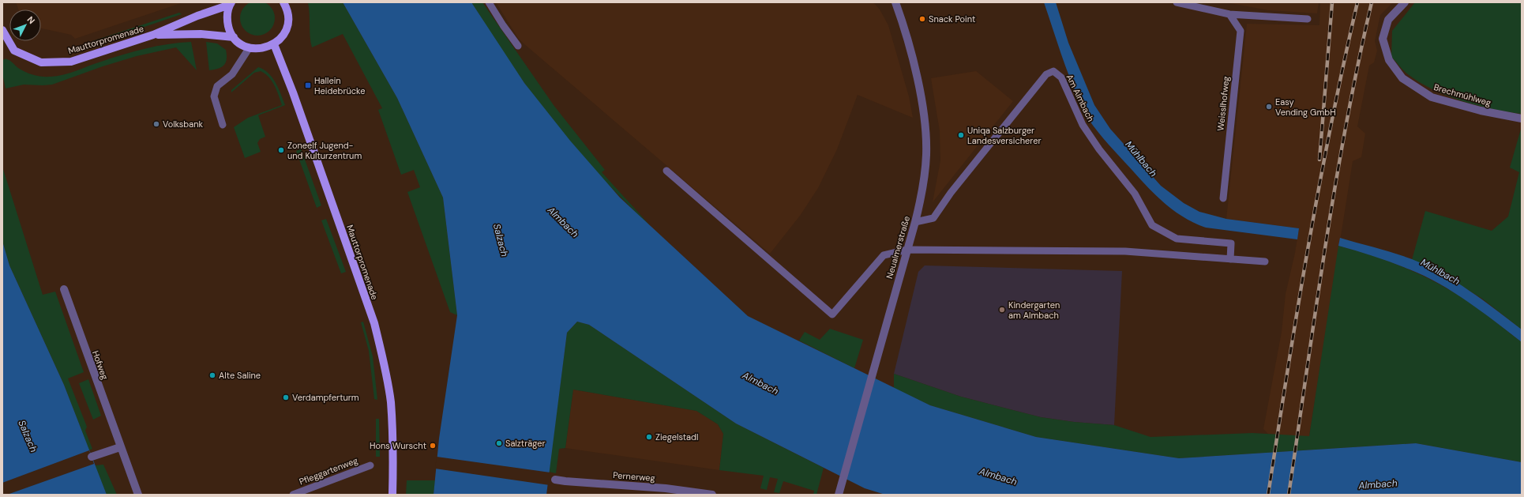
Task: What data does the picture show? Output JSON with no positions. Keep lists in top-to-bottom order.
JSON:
{
  "streets": {
    "main road": ["Mauttorpromenade"],
    "street": [
      "Brechmühlweg",
      "Neualmerstraße",
      "Hofweg",
      "Pernerweg"
    ],
    "lane": ["Am Almbach", "Weisslhofweg", "Pfleggartenweg"]
  },
  "crossings": [
    ["Am Almbach", "Neualmerstraße"]
  ],
  "water": ["Mühlbach", "Almbach", "Salzach"],
  "places": {
    "other": [
      "Snack Point",
      "Easy Vending GmbH",
      "Volksbank",
      "Uniqa Salzburger Landesversicherer",
      "Zoneelf Jugend- und Kulturzentrum",
      "Kindergarten am Almbach",
      "Alte Saline",
      "Verdampferturm",
      "Ziegelstadl",
      "Salzträger",
      "Hons Wurscht"
    ],
    "transit": ["Hallein Heidebrücke"]
  },
  "north": "top right"
}
